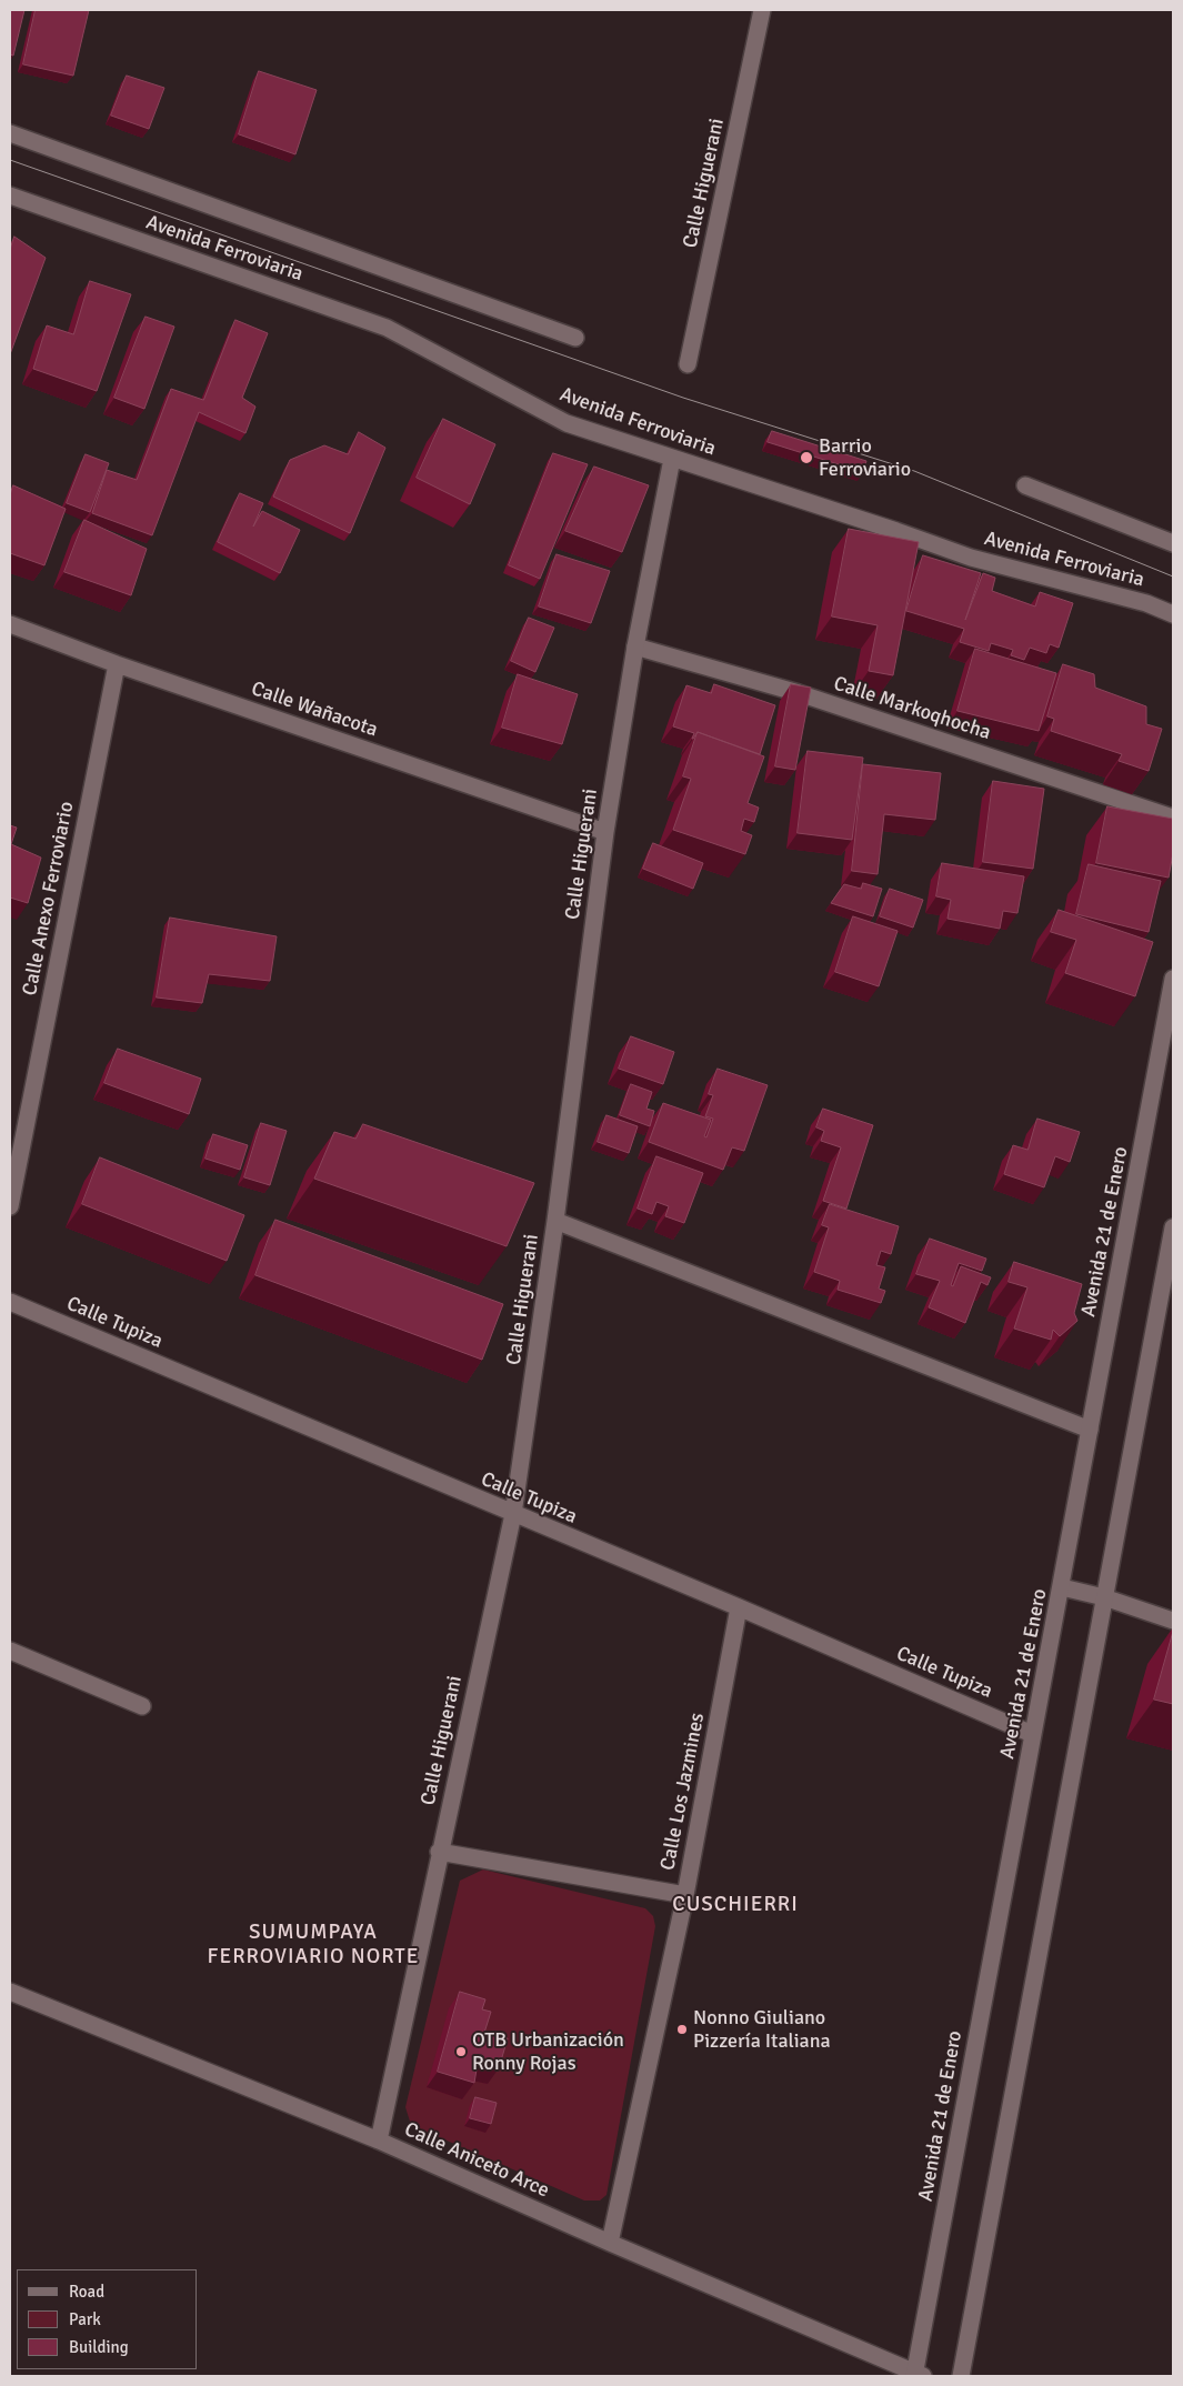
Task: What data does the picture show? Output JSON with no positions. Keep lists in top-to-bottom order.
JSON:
{
  "streets": {
    "street": [
      "Calle Higuerani",
      "Avenida Ferroviaria",
      "Calle Markoqhocha",
      "Calle Wañacota",
      "Calle Anexo Ferroviario",
      "Avenida 21 de Enero",
      "Calle Tupiza",
      "Calle Los Jazmines",
      "Calle Aniceto Arce"
    ]
  },
  "crossings": [
    ["Calle Higuerani", "Avenida Ferroviaria"],
    ["Calle Higuerani", "Calle Markoqhocha"],
    ["Calle Higuerani", "Calle Wañacota"],
    ["Calle Higuerani", "Calle Tupiza"],
    ["Calle Higuerani", "Calle Aniceto Arce"],
    ["Calle Wañacota", "Calle Anexo Ferroviario"],
    ["Avenida 21 de Enero", "Calle Tupiza"],
    ["Avenida 21 de Enero", "Calle Aniceto Arce"],
    ["Calle Tupiza", "Calle Los Jazmines"],
    ["Calle Los Jazmines", "Calle Aniceto Arce"]
  ],
  "districts": ["CUSCHIERRI", "SUMUMPAYA FERROVIARIO NORTE"],
  "places": ["Barrio Ferroviario", "Nonno Giuliano Pizzería Italiana", "OTB Urbanización Ronny Rojas"],
  "legend": ["Road", "Park", "Building"]
}
